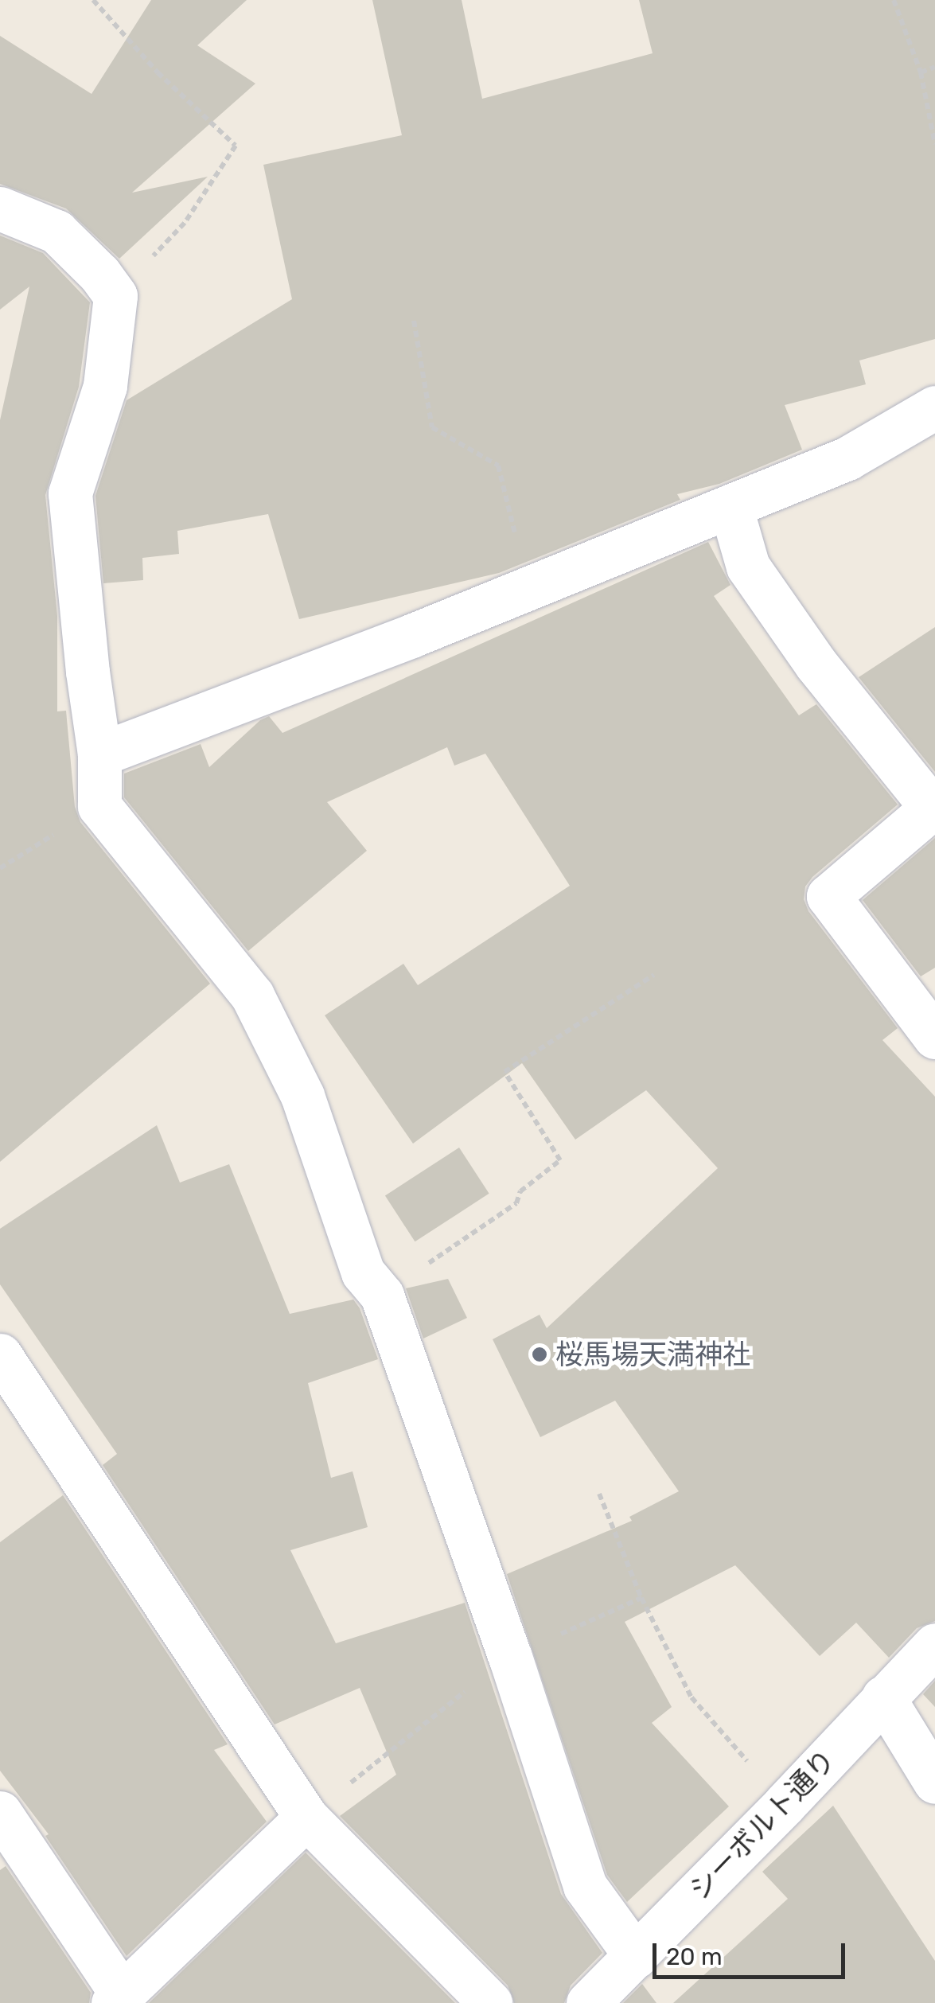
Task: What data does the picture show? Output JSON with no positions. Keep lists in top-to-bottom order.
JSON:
{
  "streets": {
    "street": ["シーボルト通り"]
  },
  "places": ["桜馬場天満神社"],
  "scale_bar": "20 m"
}
